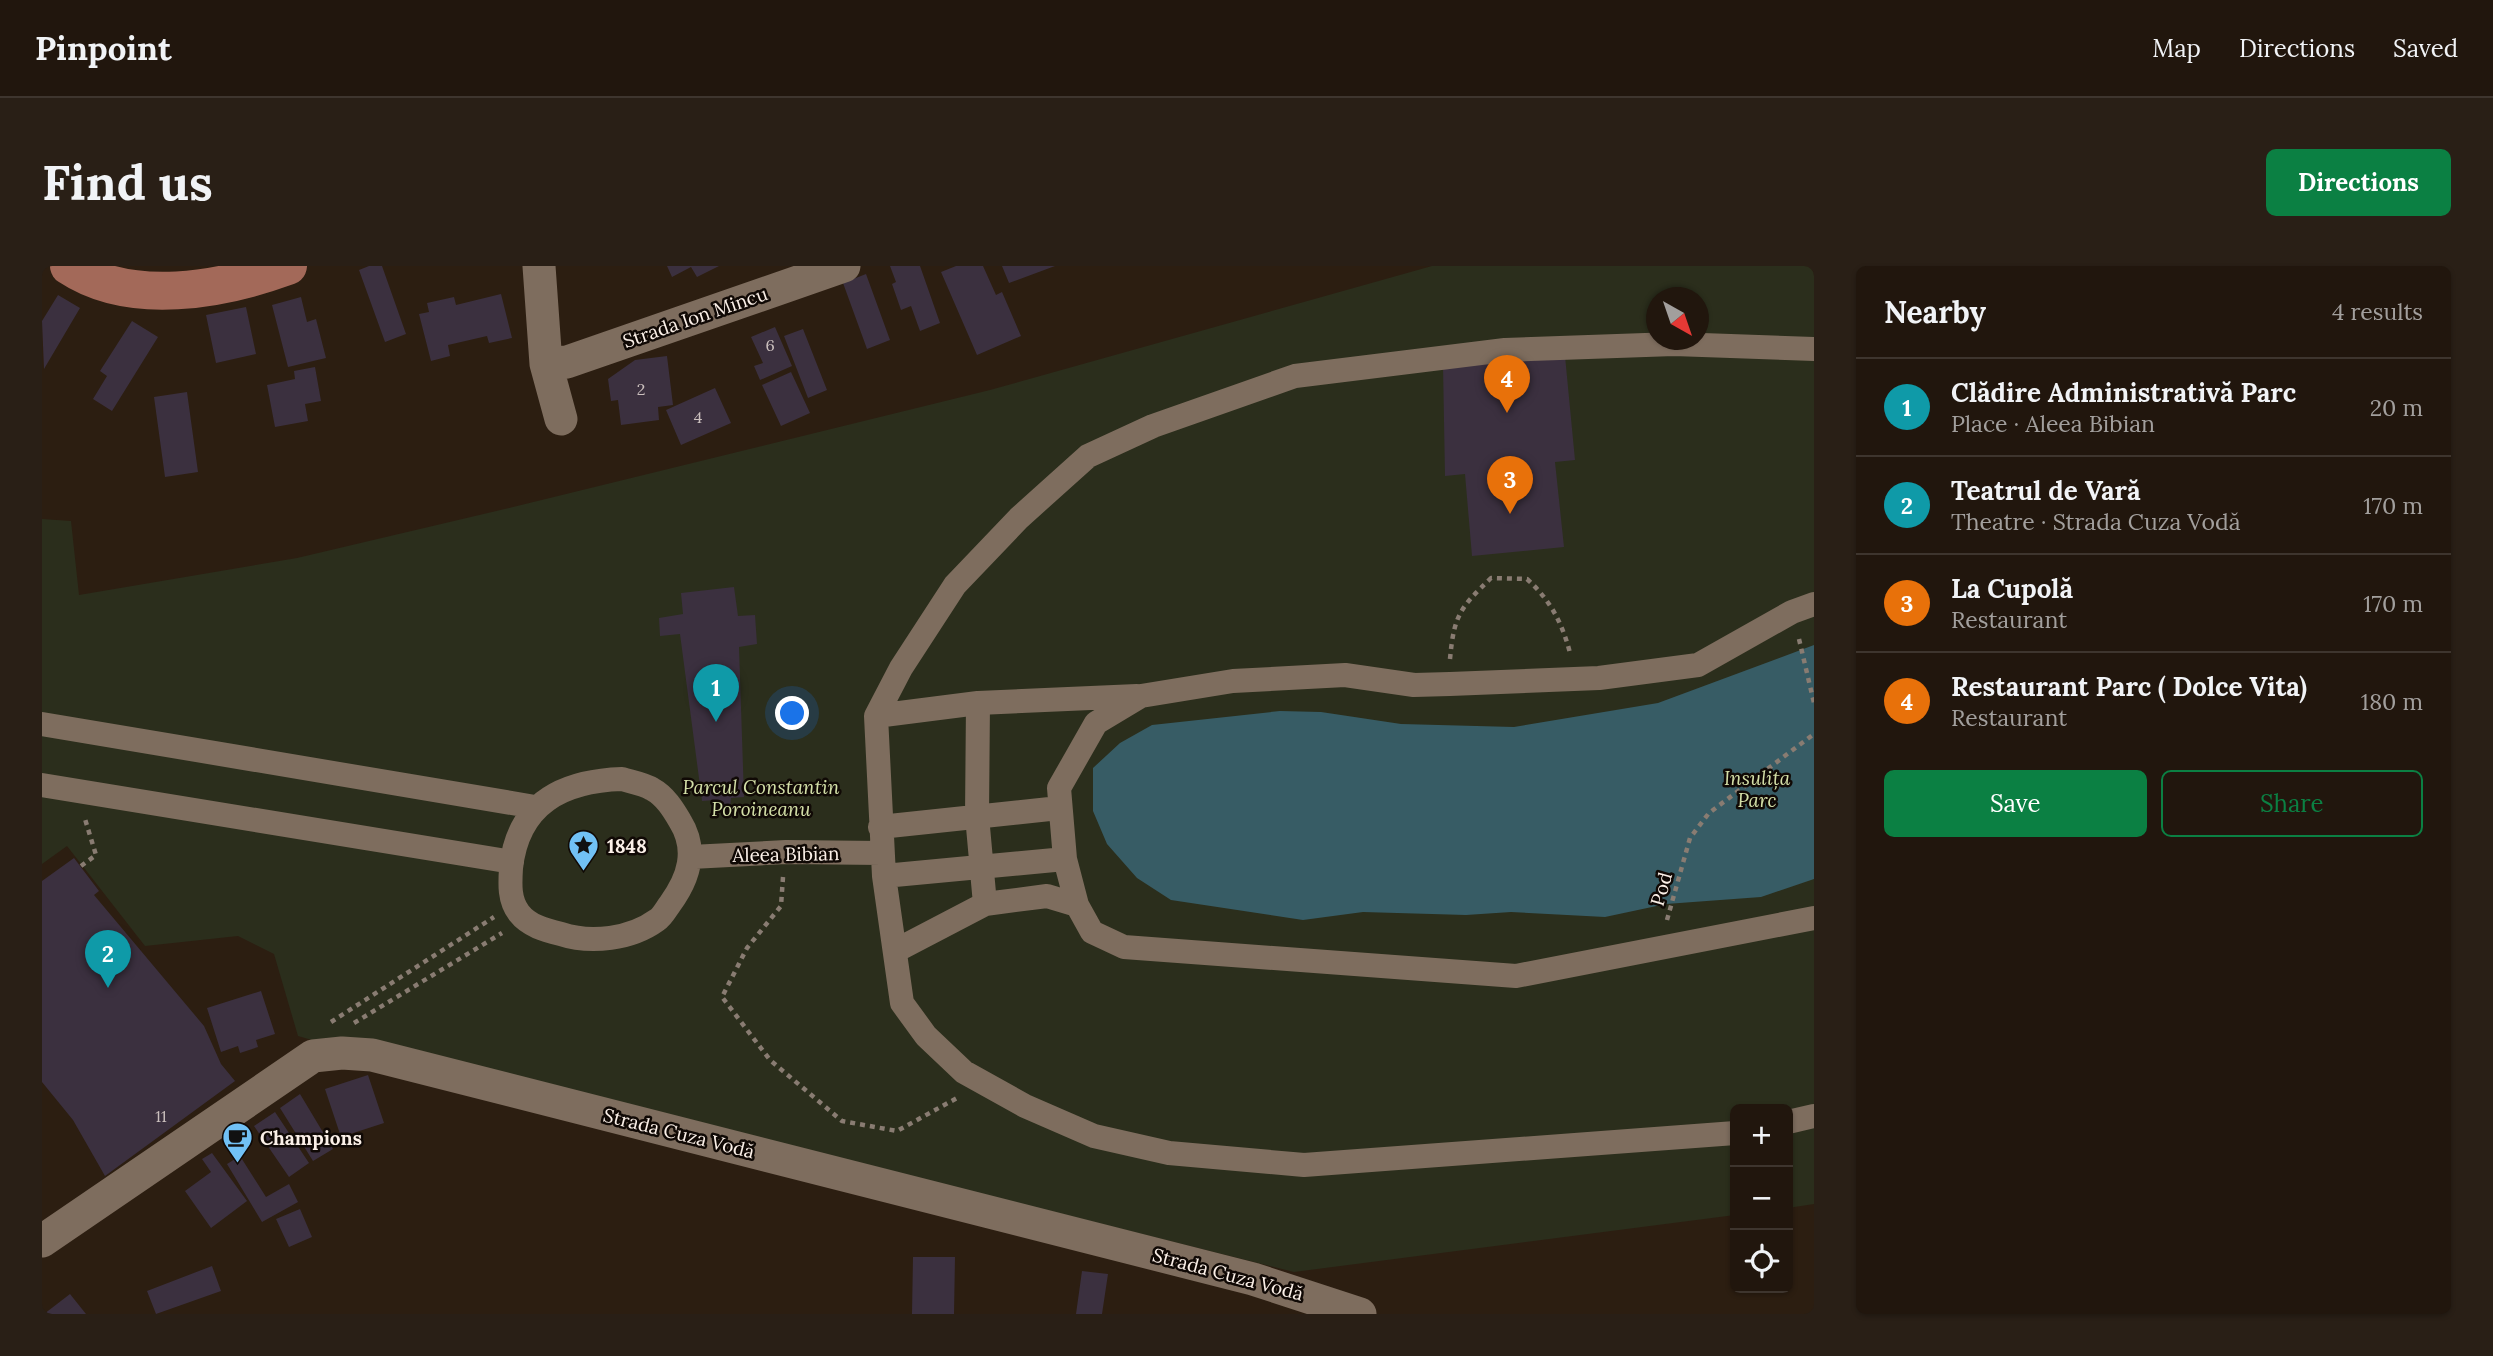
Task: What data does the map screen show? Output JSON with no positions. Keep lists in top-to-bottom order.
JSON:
{
  "streets": {
    "street": ["Strada Ion Mincu", "Aleea Bibian", "Strada Cuza Vodă"],
    "path": ["Pod"]
  },
  "parks": ["Insulița Parc", "Parcul Constantin Poroineanu"],
  "places": {
    "place": ["1848"],
    "cafe": ["Champions"]
  },
  "house_numbers": [
    "6",
    "2",
    "4",
    "11"
  ],
  "north": "bottom right",
  "page": {
    "header": "Pinpoint",
    "nav": ["Map", "Directions", "Saved"],
    "buttons": [
      "Directions",
      ["Save", "Share"]
    ],
    "title": "Find us",
    "heading": ["Nearby", "4 results"],
    "pins": [
      "4",
      "3",
      "1",
      "2"
    ],
    "list": [
      {
        "mark": "1",
        "name": "Clădire Administrativă Parc",
        "note": "Place · Aleea Bibian",
        "value": "20 m"
      },
      {
        "mark": "2",
        "name": "Teatrul de Vară",
        "note": "Theatre · Strada Cuza Vodă",
        "value": "170 m"
      },
      {
        "mark": "3",
        "name": "La Cupolă",
        "note": "Restaurant",
        "value": "170 m"
      },
      {
        "mark": "4",
        "name": "Restaurant Parc ( Dolce Vita)",
        "note": "Restaurant",
        "value": "180 m"
      }
    ],
    "map_buttons": ["+", "−"]
  }
}
